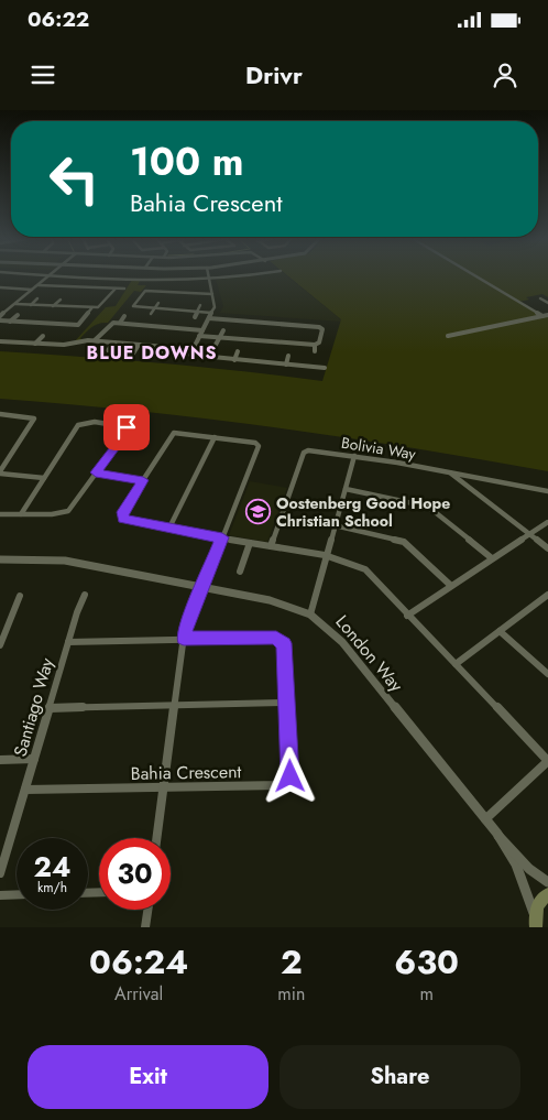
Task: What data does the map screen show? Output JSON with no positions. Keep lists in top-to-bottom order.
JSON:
{
  "streets": {
    "street": [
      "Bolivia Way",
      "London Way",
      "Santiago Way",
      "Bahia Crescent"
    ]
  },
  "crossings": [
    ["Santiago Way", "Bahia Crescent"]
  ],
  "districts": ["BLUE DOWNS"],
  "places": {
    "school or university": ["Oostenberg Good Hope Christian School"]
  },
  "page": {
    "status": "06:22",
    "header": "Drivr",
    "turn": ["100 m", "Bahia Crescent"],
    "speed": "24 km/h",
    "limit": "30",
    "eta": [
      "06:24",
      "Arrival",
      "2",
      "min",
      "630",
      "m"
    ],
    "buttons": ["Exit", "Share"]
  }
}
